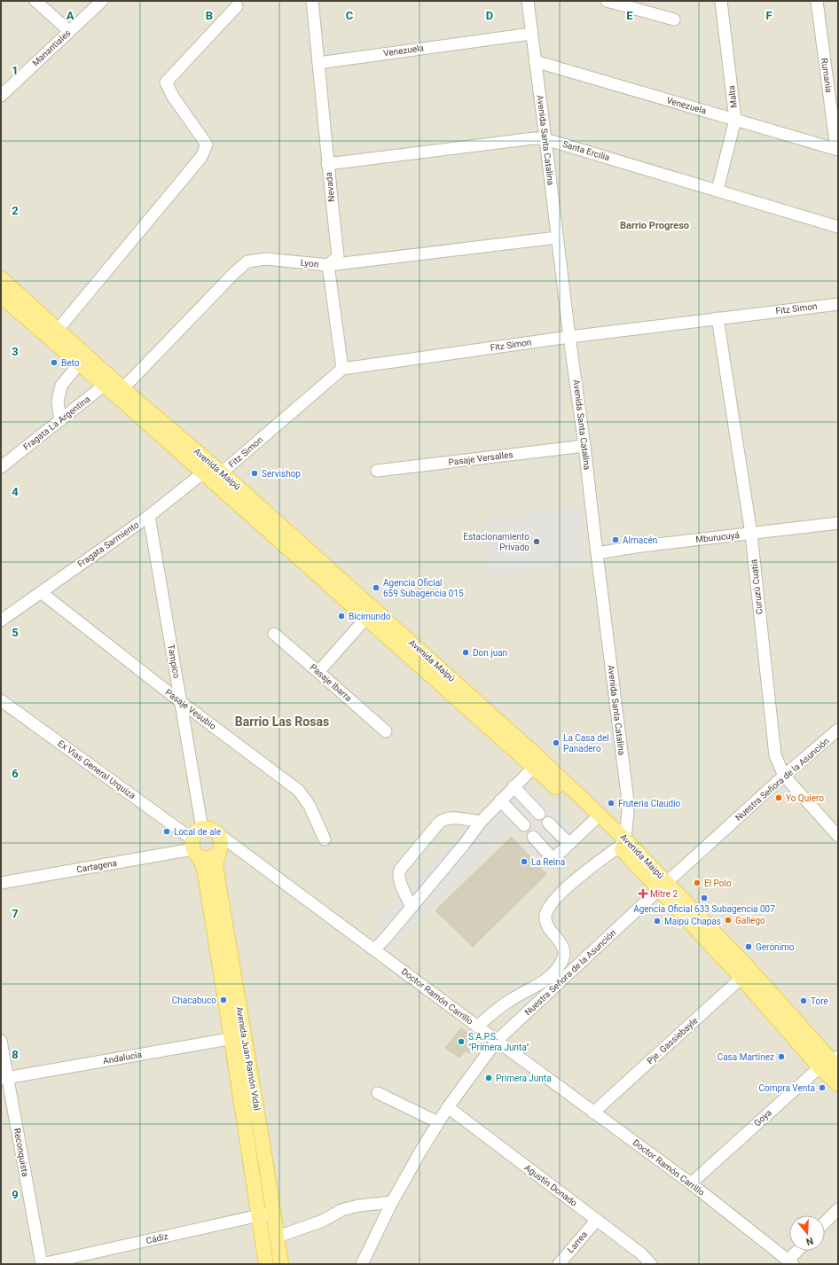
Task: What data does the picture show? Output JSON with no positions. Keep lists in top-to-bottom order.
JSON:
{
  "streets": {
    "main road": ["Avenida Maipú", "Avenida Juan Ramón Vidal"],
    "street": [
      "Manantiales",
      "Venezuela",
      "Rumania",
      "Malta",
      "Avenida Santa Catalina",
      "Santa Ercilia",
      "Nevada",
      "Lyon",
      "Fitz Simon",
      "Fragata La Argentina",
      "Pasaje Versalles",
      "Mburucuyá",
      "Fragata Sarmiento",
      "Curuzú Cuatiá",
      "Tampico",
      "Pasaje Ibarra",
      "Pasaje Vesubio",
      "Ex Vias General Urquiza",
      "Nuestra Señora de la Asunción",
      "Cartagena",
      "Doctor Ramón Carrillo",
      "Pje. Gassiebayle",
      "Andalucía",
      "Goya",
      "Reconquista",
      "Agustín Donado",
      "Cádiz",
      "Larrea"
    ]
  },
  "crossings": [
    ["Venezuela", "Rumania"],
    ["Venezuela", "Malta"],
    ["Venezuela", "Avenida Santa Catalina"],
    ["Venezuela", "Nevada"],
    ["Malta", "Santa Ercilia"],
    ["Avenida Santa Catalina", "Santa Ercilia"],
    ["Avenida Santa Catalina", "Lyon"],
    ["Avenida Santa Catalina", "Fitz Simon"],
    ["Avenida Santa Catalina", "Pasaje Versalles"],
    ["Avenida Santa Catalina", "Avenida Maipú"],
    ["Avenida Santa Catalina", "Mburucuyá"],
    ["Santa Ercilia", "Nevada"],
    ["Nevada", "Lyon"],
    ["Lyon", "Avenida Maipú"],
    ["Fitz Simon", "Avenida Maipú"],
    ["Fitz Simon", "Fragata Sarmiento"],
    ["Fitz Simon", "Curuzú Cuatiá"],
    ["Fragata La Argentina", "Avenida Maipú"],
    ["Avenida Maipú", "Fragata Sarmiento"],
    ["Avenida Maipú", "Nuestra Señora de la Asunción"],
    ["Avenida Maipú", "Pje. Gassiebayle"],
    ["Avenida Maipú", "Goya"],
    ["Mburucuyá", "Curuzú Cuatiá"],
    ["Fragata Sarmiento", "Tampico"],
    ["Fragata Sarmiento", "Pasaje Vesubio"],
    ["Curuzú Cuatiá", "Nuestra Señora de la Asunción"],
    ["Tampico", "Pasaje Vesubio"],
    ["Tampico", "Ex Vias General Urquiza"],
    ["Tampico", "Cartagena"],
    ["Tampico", "Doctor Ramón Carrillo"],
    ["Tampico", "Avenida Juan Ramón Vidal"],
    ["Ex Vias General Urquiza", "Cartagena"],
    ["Ex Vias General Urquiza", "Doctor Ramón Carrillo"],
    ["Ex Vias General Urquiza", "Avenida Juan Ramón Vidal"],
    ["Nuestra Señora de la Asunción", "Doctor Ramón Carrillo"],
    ["Nuestra Señora de la Asunción", "Agustín Donado"],
    ["Cartagena", "Doctor Ramón Carrillo"],
    ["Cartagena", "Avenida Juan Ramón Vidal"],
    ["Doctor Ramón Carrillo", "Pje. Gassiebayle"],
    ["Doctor Ramón Carrillo", "Avenida Juan Ramón Vidal"],
    ["Doctor Ramón Carrillo", "Goya"],
    ["Andalucía", "Avenida Juan Ramón Vidal"],
    ["Andalucía", "Reconquista"],
    ["Avenida Juan Ramón Vidal", "Cádiz"],
    ["Reconquista", "Cádiz"],
    ["Agustín Donado", "Larrea"]
  ],
  "districts": ["Barrio Progreso", "Barrio Las Rosas"],
  "places": {
    "other": [
      "Beto",
      "Servishop",
      "Almacén",
      "Estacionamiento Privado",
      "Agencia Oficial 659 Subagencia 015",
      "Bicimundo",
      "Don juan",
      "La Casa del Panadero",
      "Yo Quiero",
      "Frutería Claudio",
      "Local de ale",
      "La Reina",
      "El Polo",
      "Agencia Oficial 633 Subagencia 007",
      "Gallego",
      "Maipú Chapas",
      "Gerónimo",
      "Chacabuco",
      "Tore",
      "S.A.P.S. \"Primera Junta\"",
      "Casa Martinez",
      "Primera Junta",
      "Compra Venta"
    ],
    "health": ["Mitre 2"]
  },
  "north": "bottom",
  "grid": {
    "columns": [
      "A",
      "B",
      "C",
      "D",
      "E",
      "F"
    ],
    "rows": [
      "1",
      "2",
      "3",
      "4",
      "5",
      "6",
      "7",
      "8",
      "9"
    ]
  }
}
